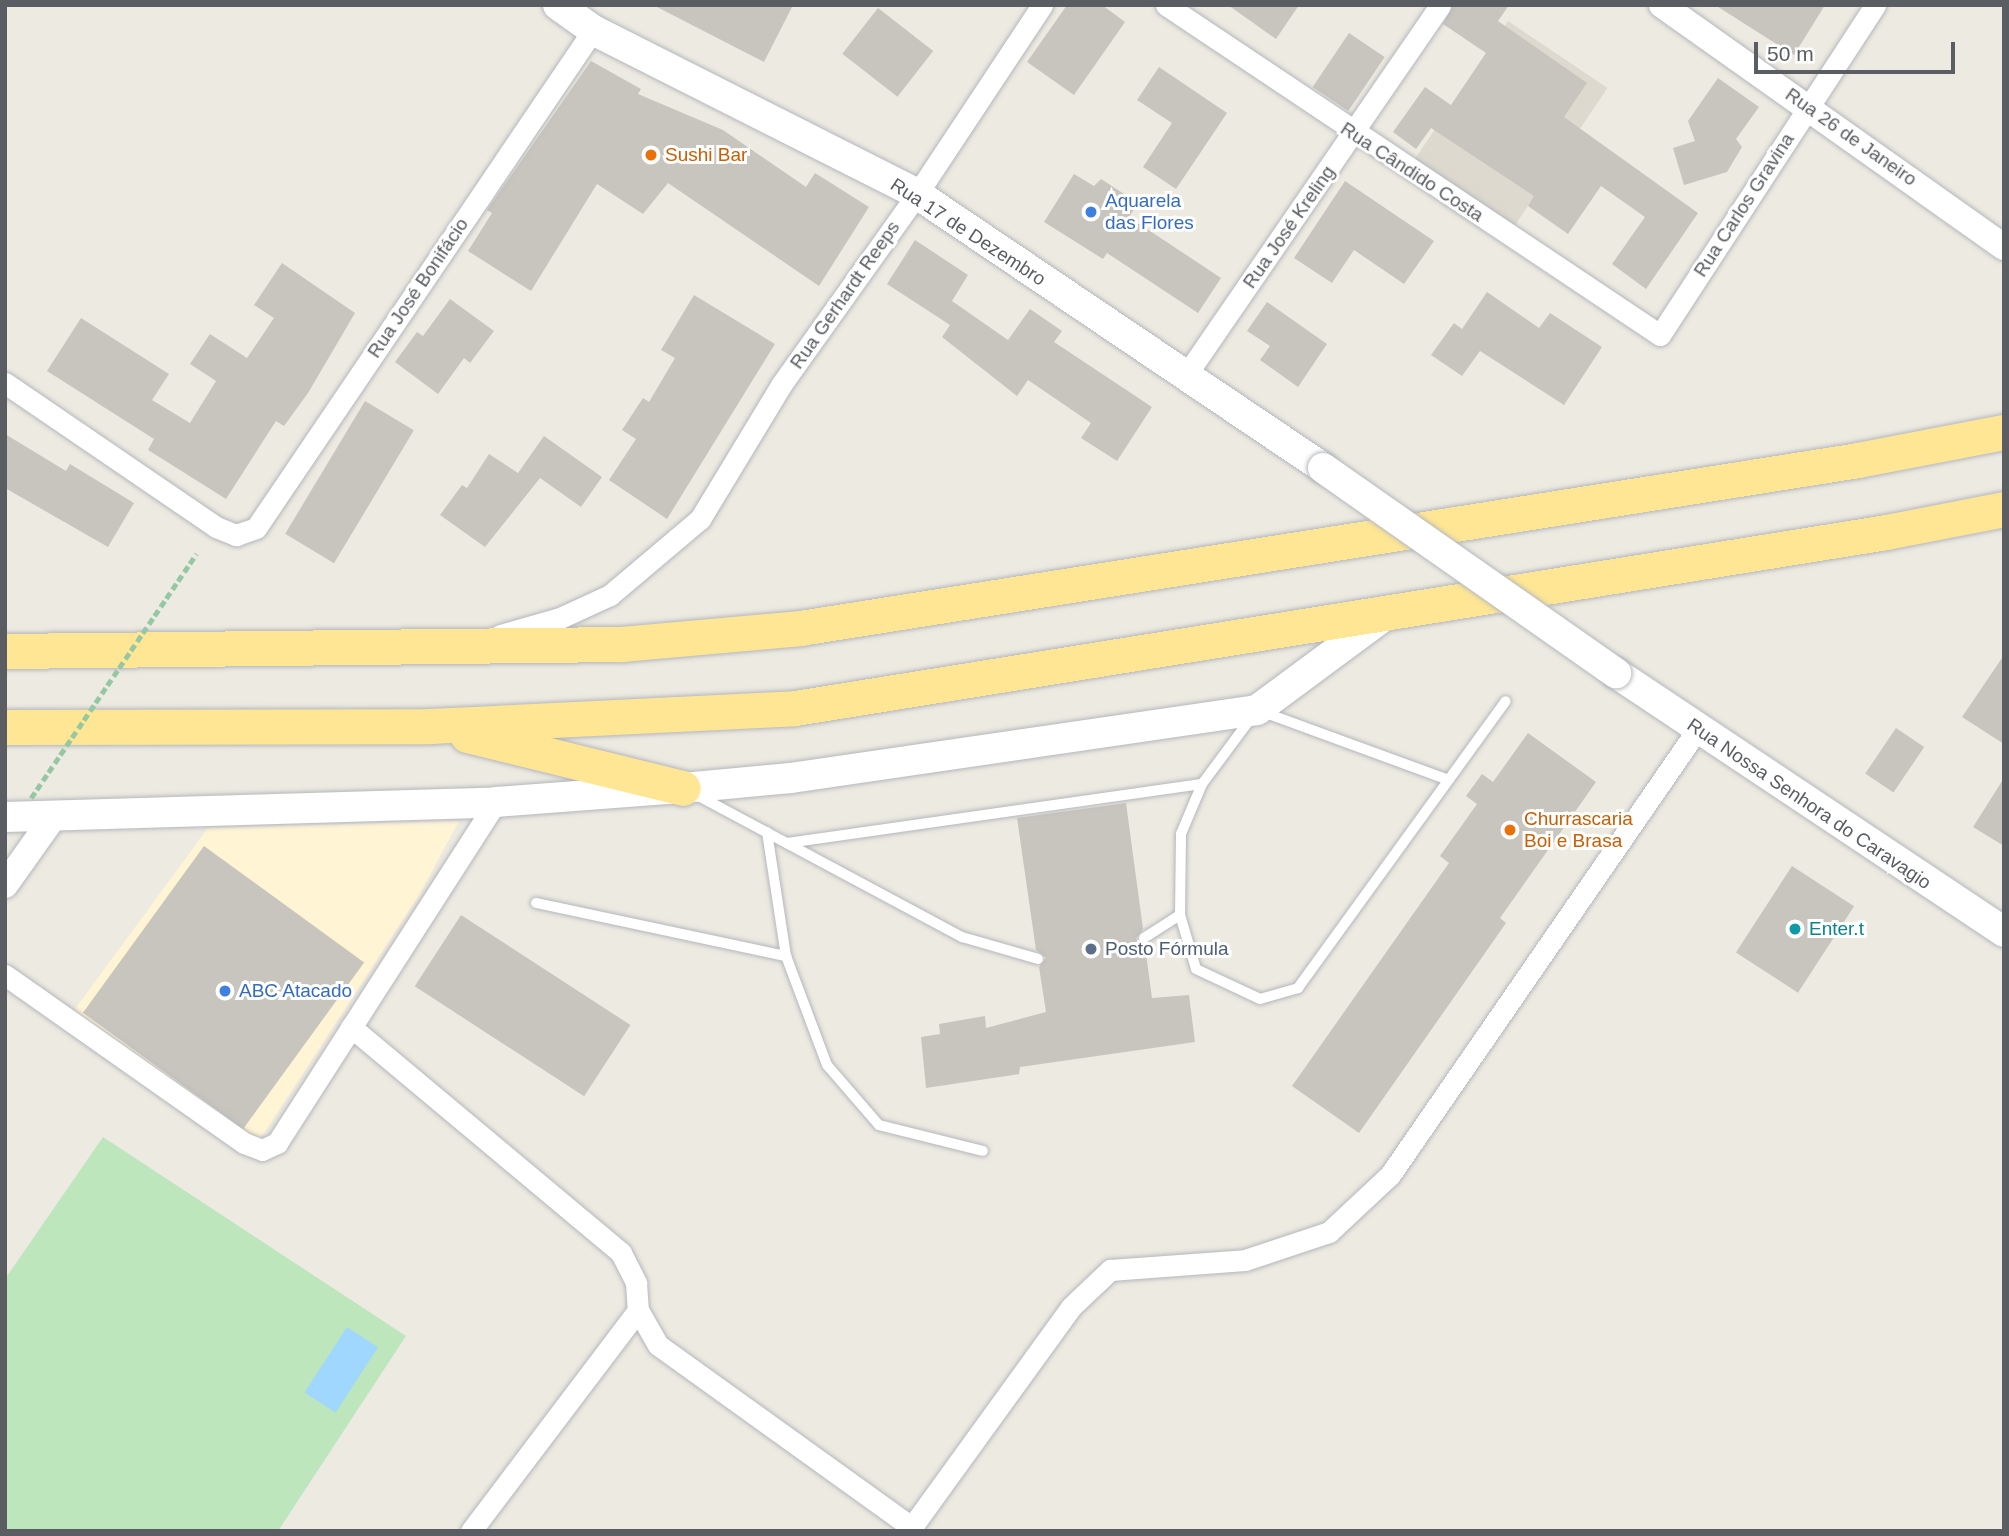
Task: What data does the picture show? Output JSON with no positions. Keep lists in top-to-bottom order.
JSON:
{
  "streets": {
    "main road": ["Rua 17 de Dezembro", "Rua Nossa Senhora do Caravagio"],
    "street": [
      "Rua 26 de Janeiro",
      "Rua Cândido Costa",
      "Rua Carlos Gravina",
      "Rua José Kreling",
      "Rua José Bonifácio",
      "Rua Gerhardt Reeps"
    ]
  },
  "crossings": [
    ["Rua 26 de Janeiro", "Rua Carlos Gravina"],
    ["Rua Cândido Costa", "Rua Carlos Gravina"],
    ["Rua Cândido Costa", "Rua José Kreling"],
    ["Rua José Kreling", "Rua 17 de Dezembro"],
    ["Rua 17 de Dezembro", "Rua José Bonifácio"],
    ["Rua 17 de Dezembro", "Rua Gerhardt Reeps"],
    ["Rua 17 de Dezembro", "Rua Nossa Senhora do Caravagio"]
  ],
  "places": [
    "Sushi Bar",
    "Aquarela das Flores",
    "Churrascaria Boi e Brasa",
    "Enter.t",
    "Posto Fórmula",
    "ABC Atacado"
  ],
  "scale_bar": "50 m"
}
